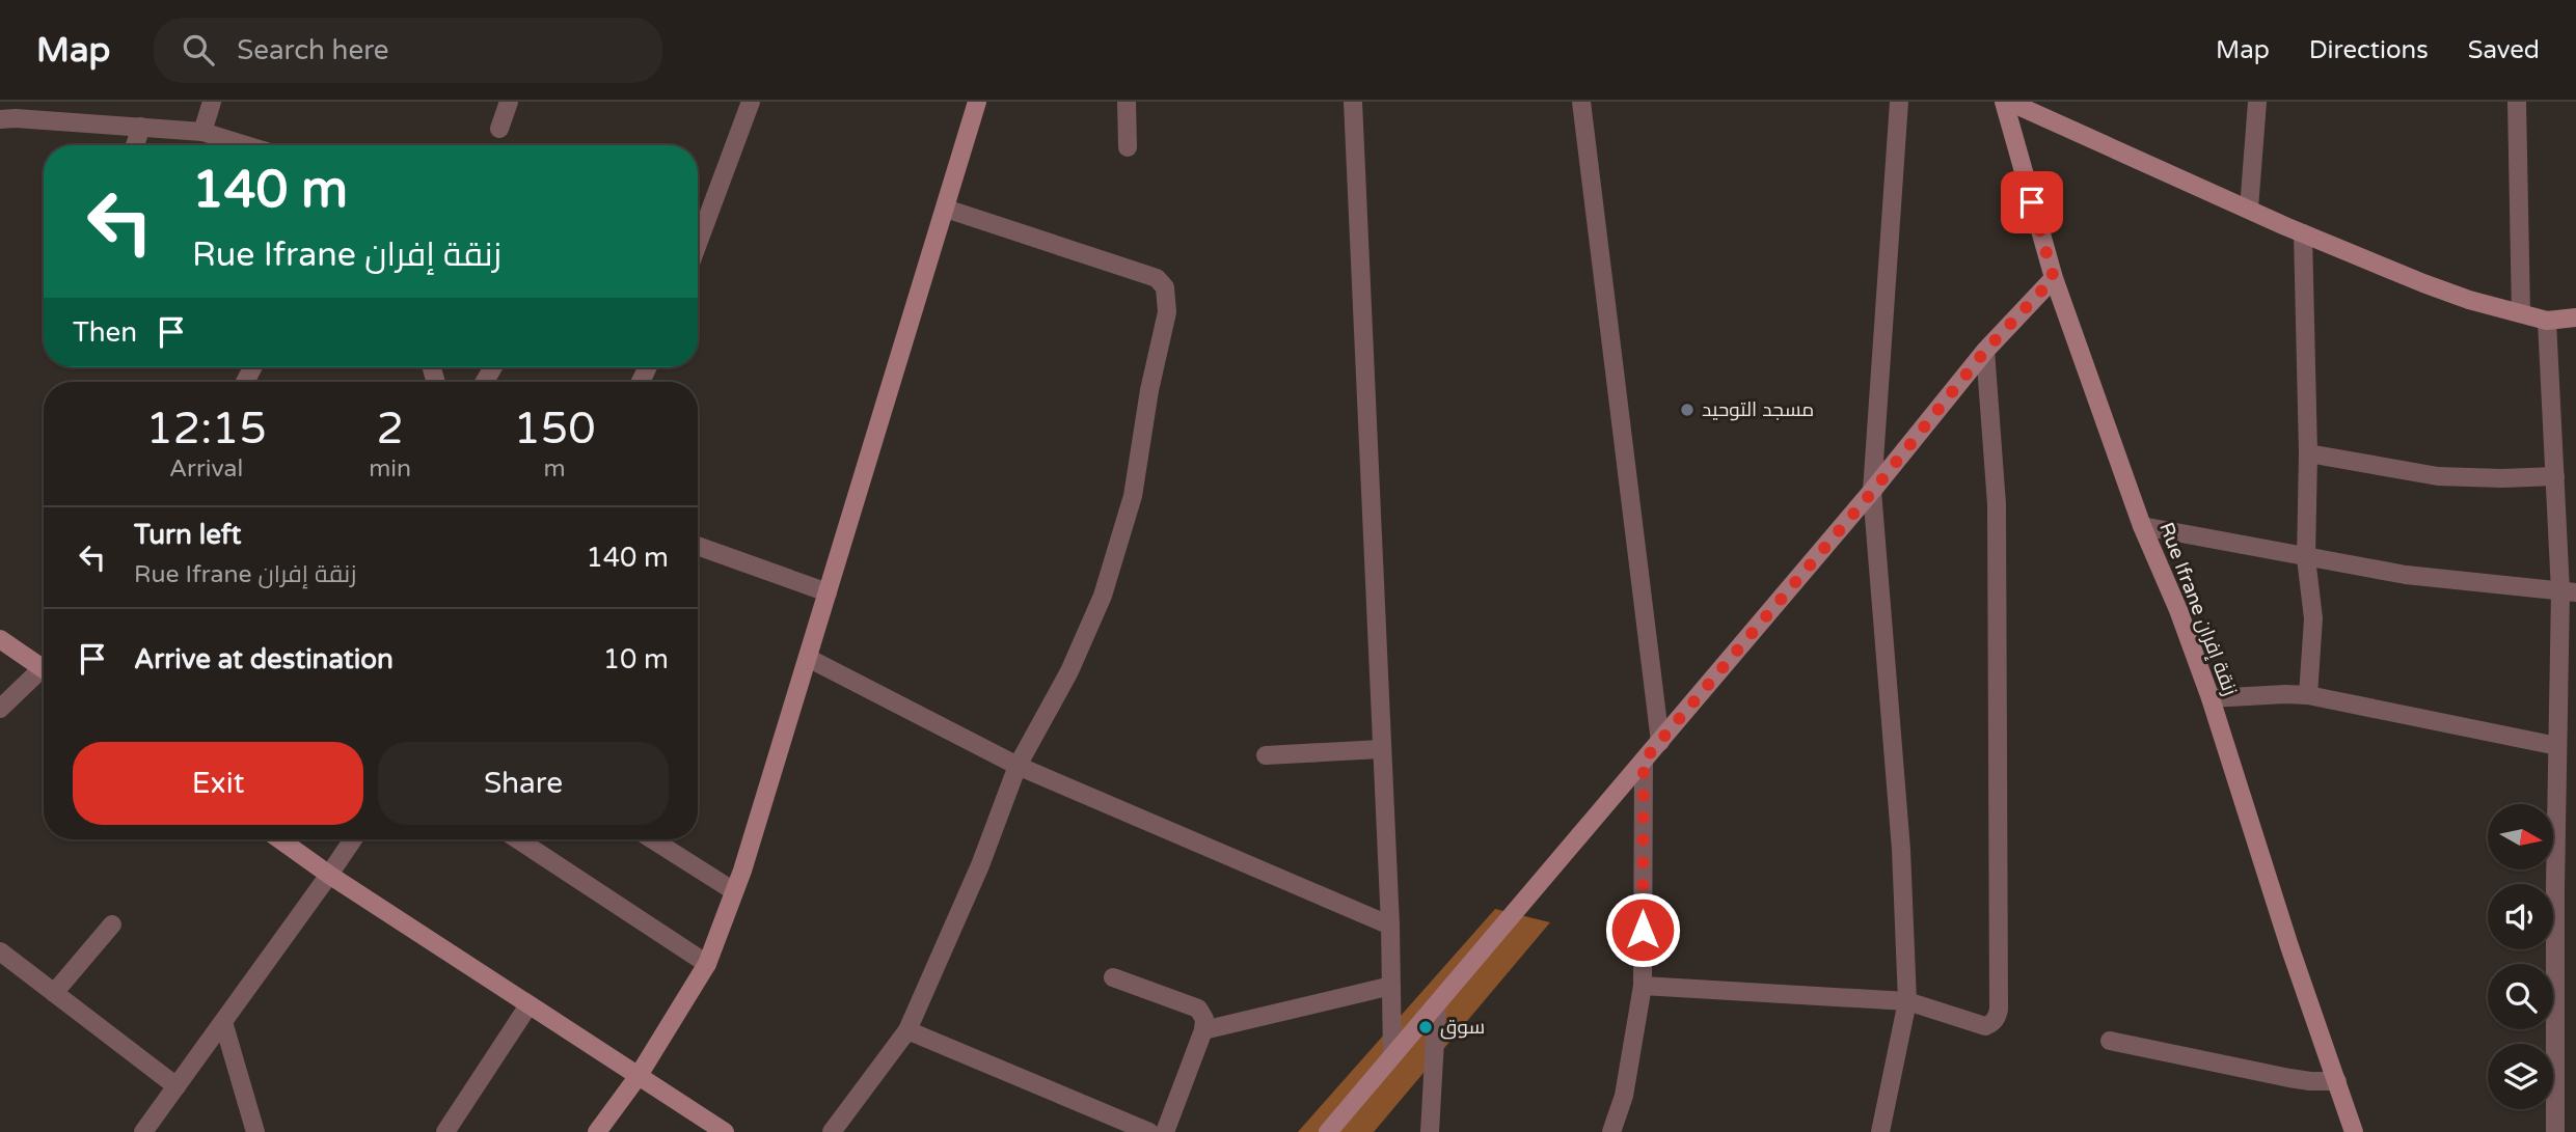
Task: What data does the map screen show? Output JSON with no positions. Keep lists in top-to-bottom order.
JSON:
{
  "streets": {
    "street": ["Rue Ifrane زنقة إفران"]
  },
  "places": ["مسجد التوحيد", "سوق"],
  "north": "right",
  "page": {
    "header": "Map",
    "search": "Search here",
    "nav": ["Map", "Directions", "Saved"],
    "turn": ["140 m", "Rue Ifrane زنقة إفران"],
    "then": "Then",
    "eta": [
      "12:15",
      "Arrival",
      "2",
      "min",
      "150",
      "m"
    ],
    "list": [
      {
        "name": "Turn left",
        "note": "Rue Ifrane زنقة إفران",
        "value": "140 m"
      },
      {
        "name": "Arrive at destination",
        "value": "10 m"
      }
    ],
    "buttons": ["Exit", "Share"]
  }
}
